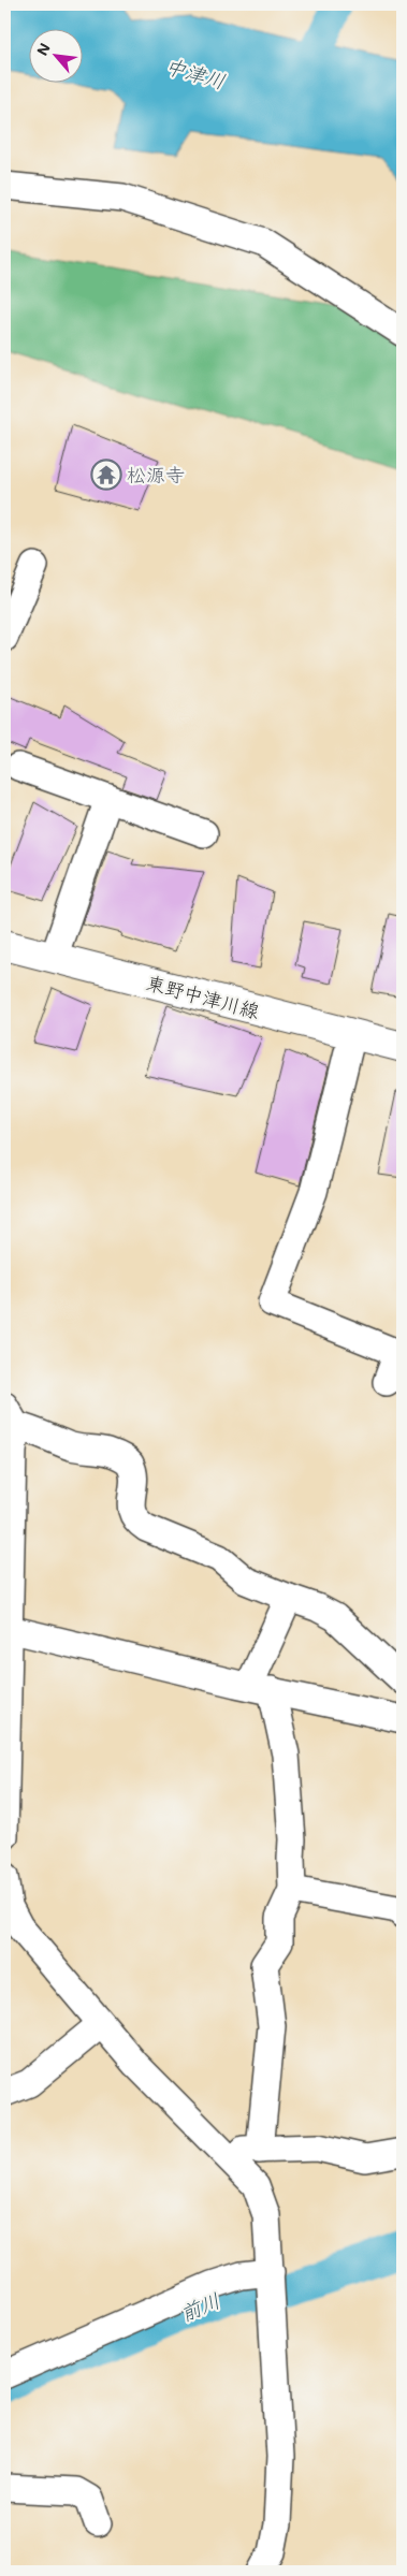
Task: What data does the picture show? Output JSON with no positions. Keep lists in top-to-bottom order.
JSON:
{
  "streets": {
    "main road": ["東野中津川線"]
  },
  "water": ["中津川", "前川"],
  "places": {
    "temple": ["松源寺"]
  },
  "north": "top left"
}
